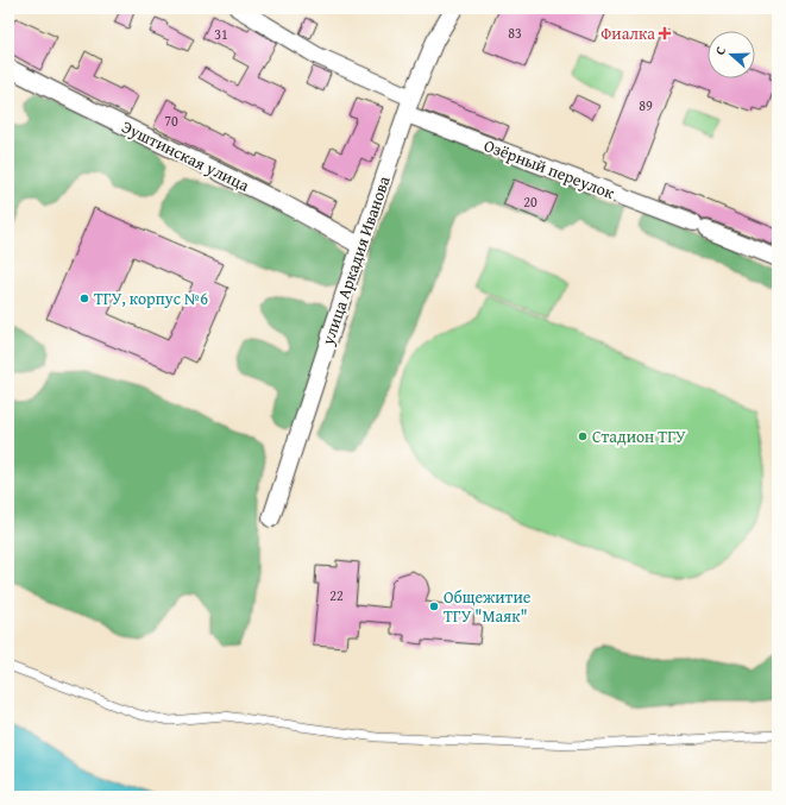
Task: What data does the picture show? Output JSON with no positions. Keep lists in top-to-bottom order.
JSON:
{
  "streets": {
    "street": ["Эуштинская улица", "Озёрный переулок", "улица Аркадия Иванова"]
  },
  "crossings": [
    ["Эуштинская улица", "улица Аркадия Иванова"],
    ["Озёрный переулок", "улица Аркадия Иванова"]
  ],
  "places": {
    "health": ["Фиалка"],
    "other": ["ТГУ, корпус №6", "Стадион ТГУ", "Общежитие ТГУ \"Маяк\""]
  },
  "house_numbers": [
    "83",
    "31",
    "89",
    "70",
    "20",
    "22"
  ],
  "north": "left"
}
